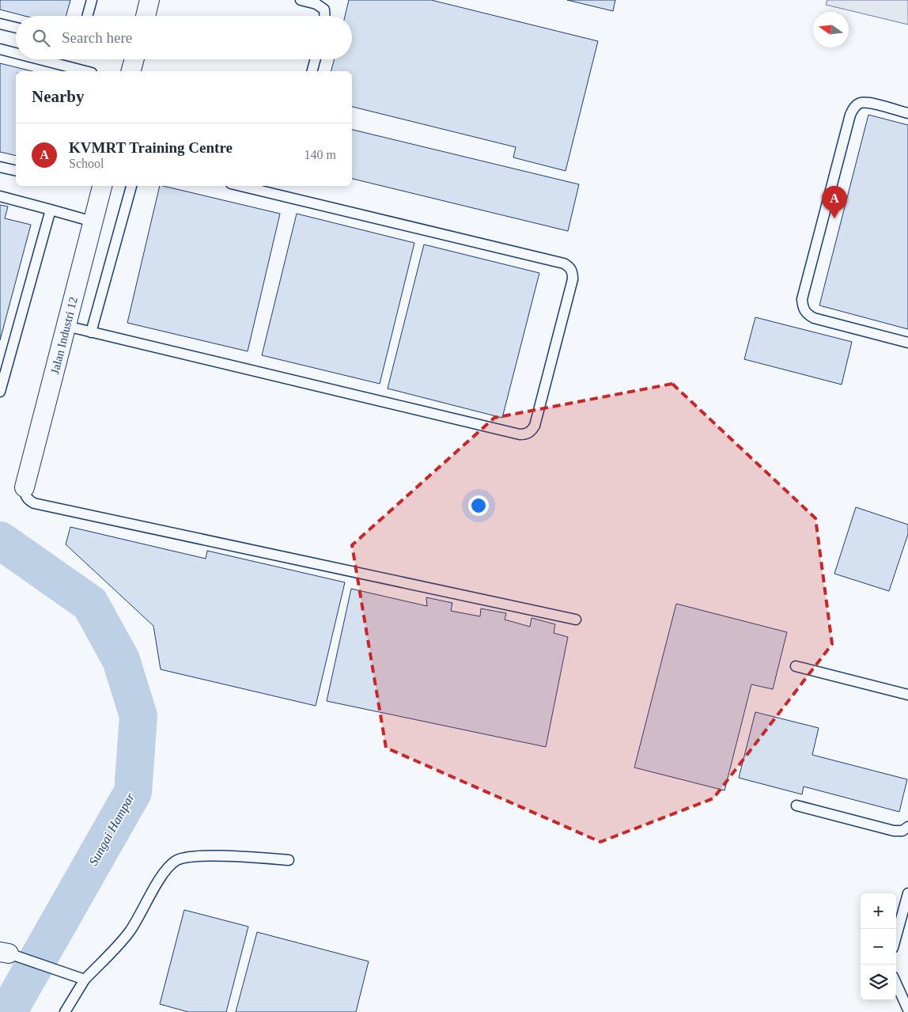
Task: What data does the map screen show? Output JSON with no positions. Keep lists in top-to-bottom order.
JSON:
{
  "streets": {
    "street": ["Jalan Industri 12"]
  },
  "water": ["Sungai Hampar"],
  "north": "left",
  "page": {
    "search": "Search here",
    "heading": "Nearby",
    "list": [
      {
        "mark": "A",
        "name": "KVMRT Training Centre",
        "note": "School",
        "value": "140 m"
      }
    ],
    "pins": "A",
    "map_buttons": ["+", "−"]
  }
}
